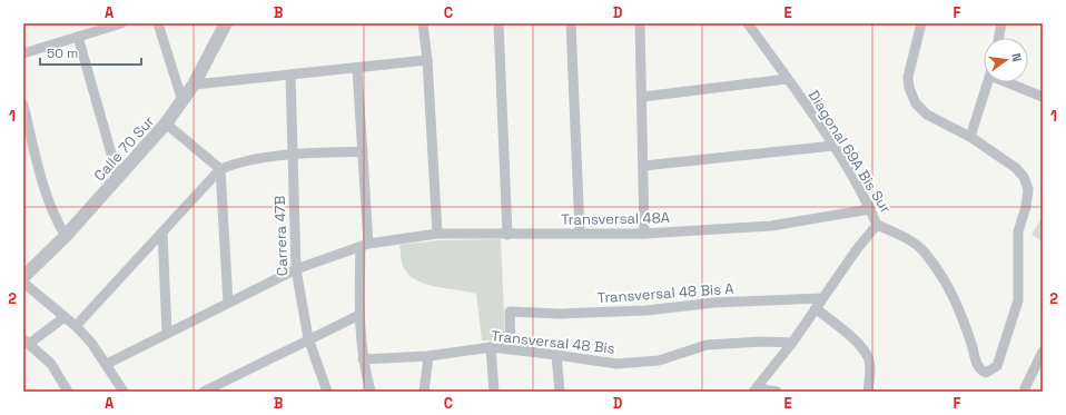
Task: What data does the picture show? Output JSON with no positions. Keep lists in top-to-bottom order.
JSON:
{
  "streets": {
    "street": [
      "Calle 70 Sur",
      "Diagonal 69A Bis Sur",
      "Transversal 48A",
      "Carrera 47B",
      "Transversal 48 Bis A",
      "Transversal 48 Bis"
    ]
  },
  "crossings": [
    ["Diagonal 69A Bis Sur", "Transversal 48A"],
    ["Transversal 48A", "Carrera 47B"],
    ["Transversal 48 Bis A", "Transversal 48 Bis"]
  ],
  "scale_bar": "50 m",
  "north": "right",
  "grid": {
    "columns": [
      "A",
      "B",
      "C",
      "D",
      "E",
      "F"
    ],
    "rows": ["1", "2"]
  }
}
